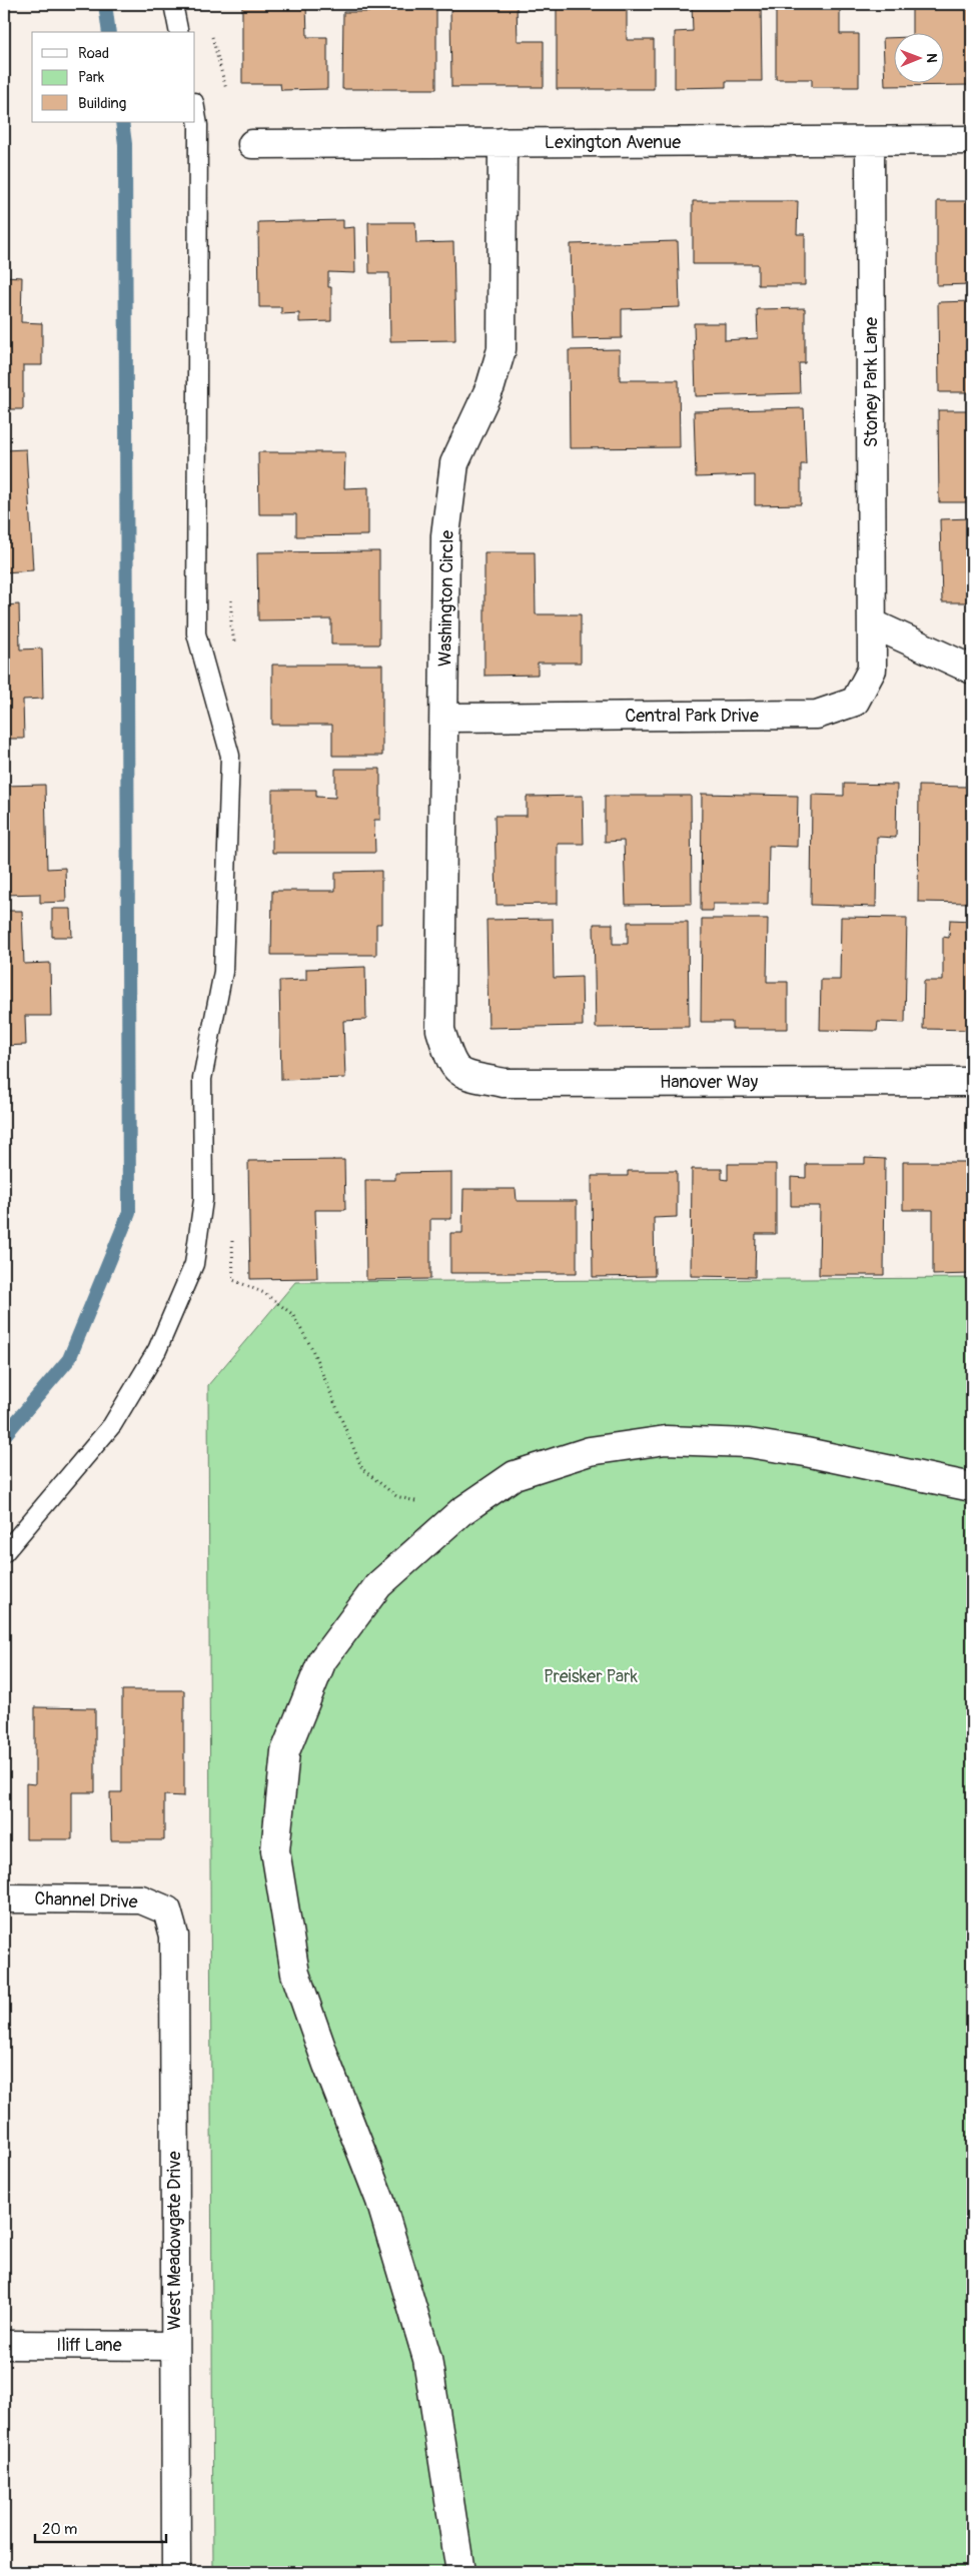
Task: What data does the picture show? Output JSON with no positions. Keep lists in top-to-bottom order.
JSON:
{
  "streets": {
    "street": [
      "Lexington Avenue",
      "Stoney Park Lane",
      "Washington Circle",
      "Central Park Drive",
      "Hanover Way",
      "Channel Drive",
      "West Meadowgate Drive",
      "Iliff Lane"
    ]
  },
  "crossings": [
    ["Lexington Avenue", "Stoney Park Lane"],
    ["Lexington Avenue", "Washington Circle"],
    ["Stoney Park Lane", "Central Park Drive"],
    ["Washington Circle", "Central Park Drive"],
    ["Washington Circle", "Hanover Way"],
    ["Channel Drive", "West Meadowgate Drive"],
    ["West Meadowgate Drive", "Iliff Lane"]
  ],
  "parks": ["Preisker Park"],
  "legend": ["Road", "Park", "Building"],
  "scale_bar": "20 m",
  "north": "right"
}
